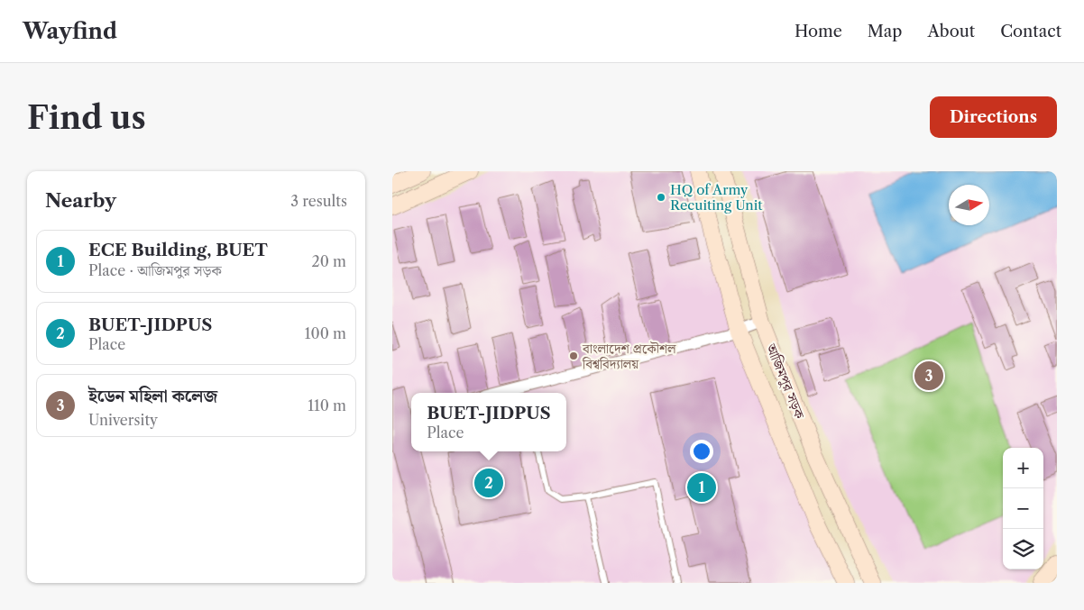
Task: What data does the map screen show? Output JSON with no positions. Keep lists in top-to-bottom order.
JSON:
{
  "streets": {
    "main road": ["আজিমপুর সড়ক"]
  },
  "places": ["HQ of Army Recuiting Unit", "বাংলাদেশ প্রকৌশল বিশ্ববিদ্যালয়"],
  "north": "right",
  "page": {
    "header": "Wayfind",
    "nav": [
      "Home",
      "Map",
      "About",
      "Contact"
    ],
    "buttons": "Directions",
    "title": "Find us",
    "heading": ["Nearby", "3 results"],
    "list": [
      {
        "mark": "1",
        "name": "ECE Building, BUET",
        "note": "Place · আজিমপুর সড়ক",
        "value": "20 m"
      },
      {
        "mark": "2",
        "name": "BUET-JIDPUS",
        "note": "Place",
        "value": "100 m"
      },
      {
        "mark": "3",
        "name": "ইডেন মহিলা কলেজ",
        "note": "University",
        "value": "110 m"
      }
    ],
    "pins": ["3", "2", "1"],
    "popup": ["BUET-JIDPUS", "Place"],
    "map_buttons": ["+", "−"]
  }
}
